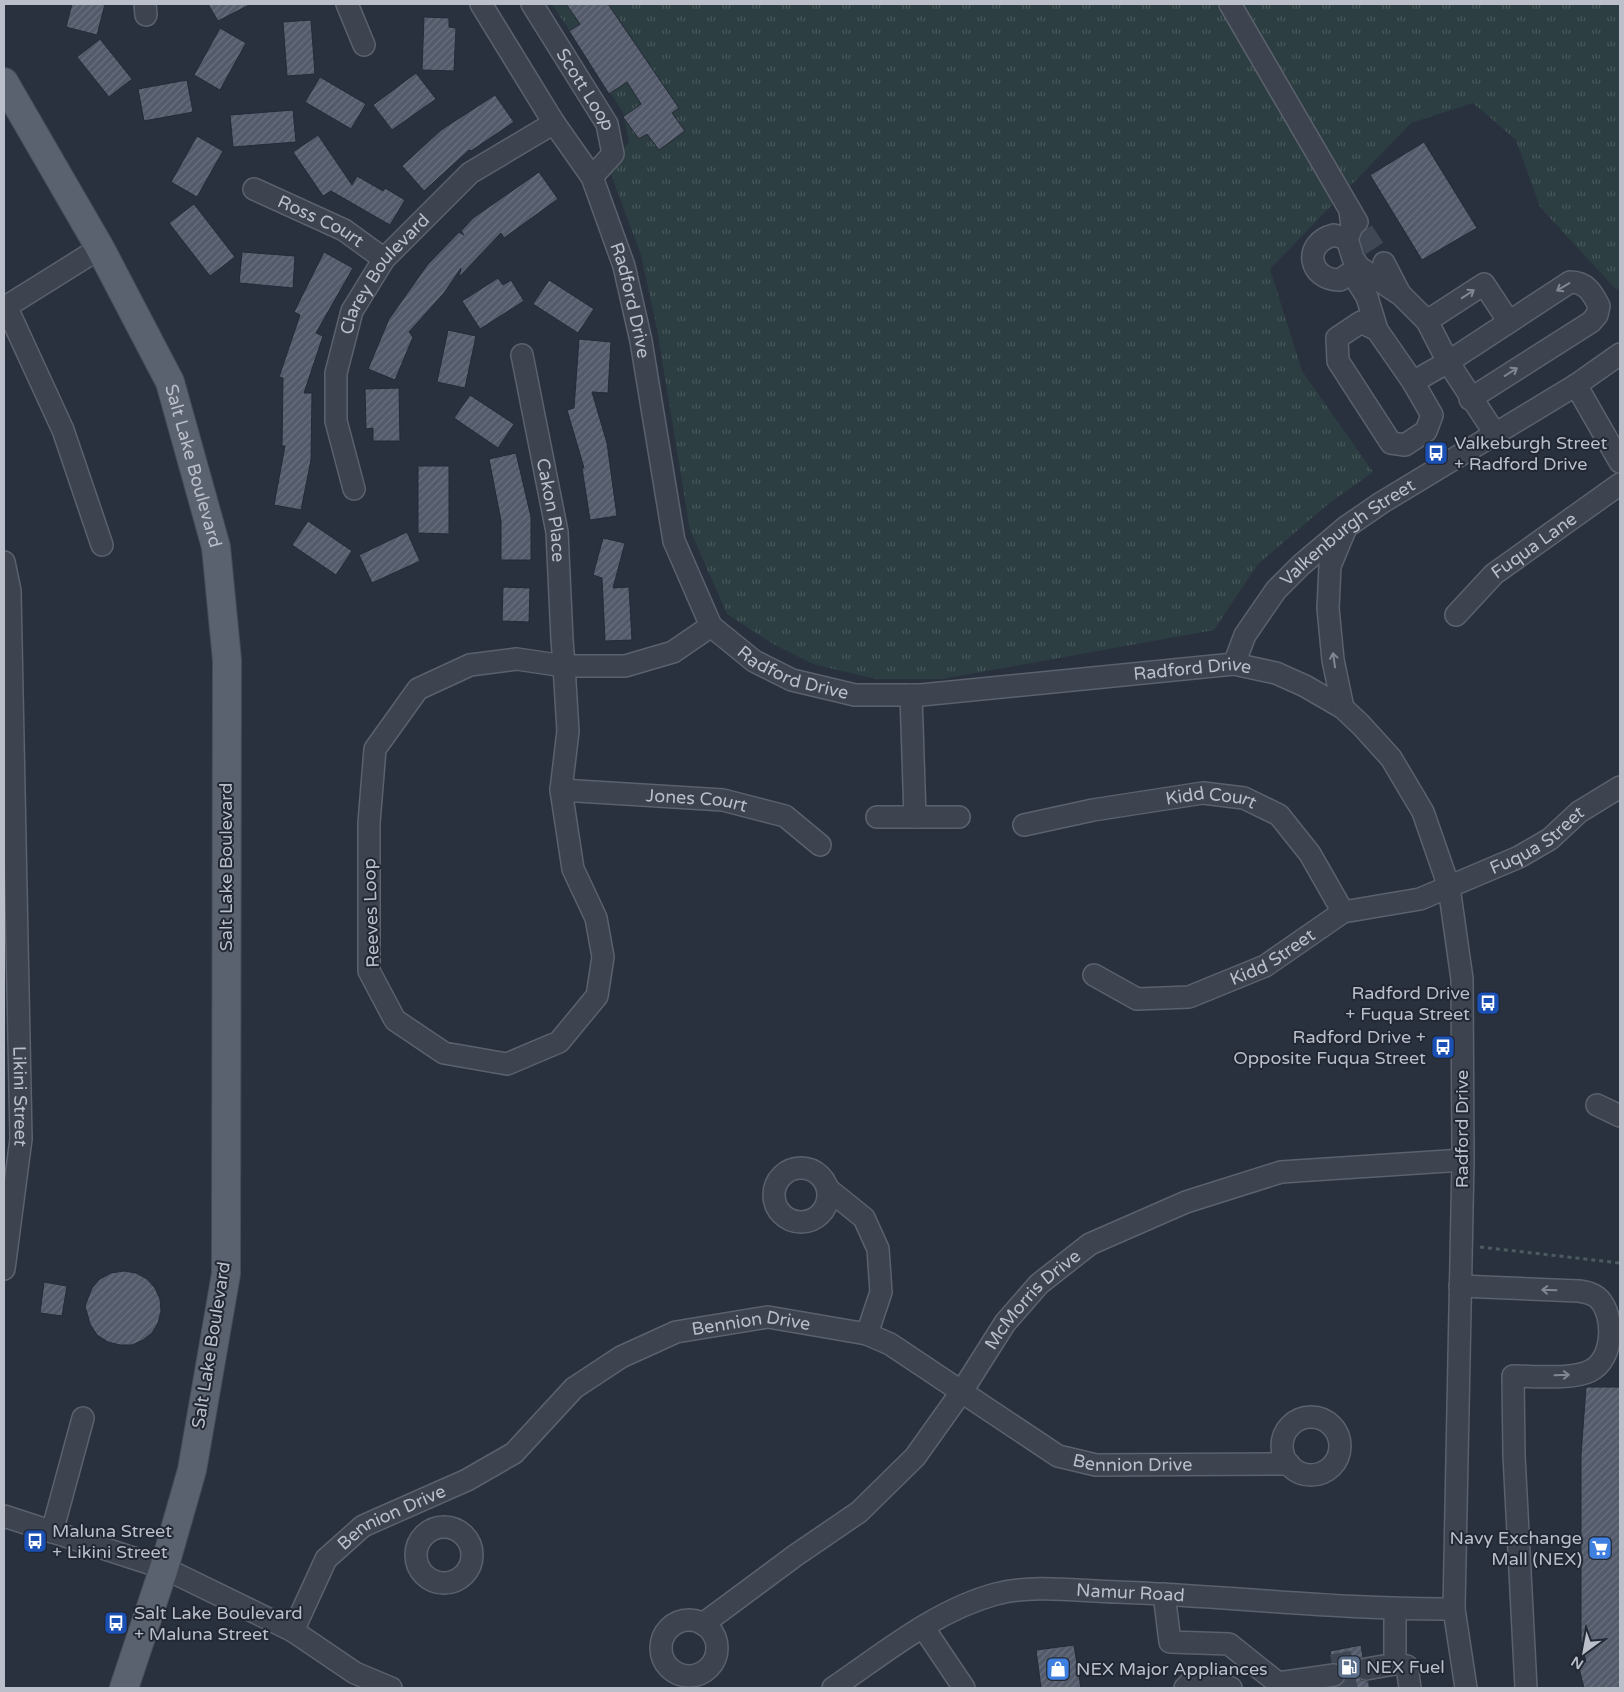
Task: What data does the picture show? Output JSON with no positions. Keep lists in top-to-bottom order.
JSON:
{
  "streets": {
    "main road": ["Salt Lake Boulevard"],
    "street": [
      "Scott Loop",
      "Ross Court",
      "Clarey Boulevard",
      "Radford Drive",
      "Cakon Place",
      "Valkenburgh Street",
      "Fuqua Lane",
      "Jones Court",
      "Kidd Court",
      "Fuqua Street",
      "Reeves Loop",
      "Kidd Street",
      "Likini Street",
      "McMorris Drive",
      "Bennion Drive",
      "Namur Road"
    ]
  },
  "crossings": [
    ["Scott Loop", "Radford Drive"],
    ["Ross Court", "Clarey Boulevard"],
    ["Clarey Boulevard", "Radford Drive"],
    ["Radford Drive", "Valkenburgh Street"],
    ["Radford Drive", "Fuqua Street"],
    ["Radford Drive", "Reeves Loop"],
    ["Radford Drive", "Kidd Street"],
    ["Radford Drive", "McMorris Drive"],
    ["Radford Drive", "Namur Road"],
    ["Cakon Place", "Reeves Loop"],
    ["Jones Court", "Reeves Loop"],
    ["Kidd Court", "Kidd Street"],
    ["Fuqua Street", "Kidd Street"],
    ["McMorris Drive", "Bennion Drive"]
  ],
  "places": {
    "bus stop": [
      "Valkeburgh Street + Radford Drive",
      "Radford Drive + Fuqua Street",
      "Radford Drive + Opposite Fuqua Street",
      "Maluna Street + Likini Street",
      "Salt Lake Boulevard + Maluna Street"
    ],
    "supermarket": ["Navy Exchange Mall (NEX)"],
    "fuel station": ["NEX Fuel"],
    "shop": ["NEX Major Appliances"]
  },
  "north": "bottom left"
}
